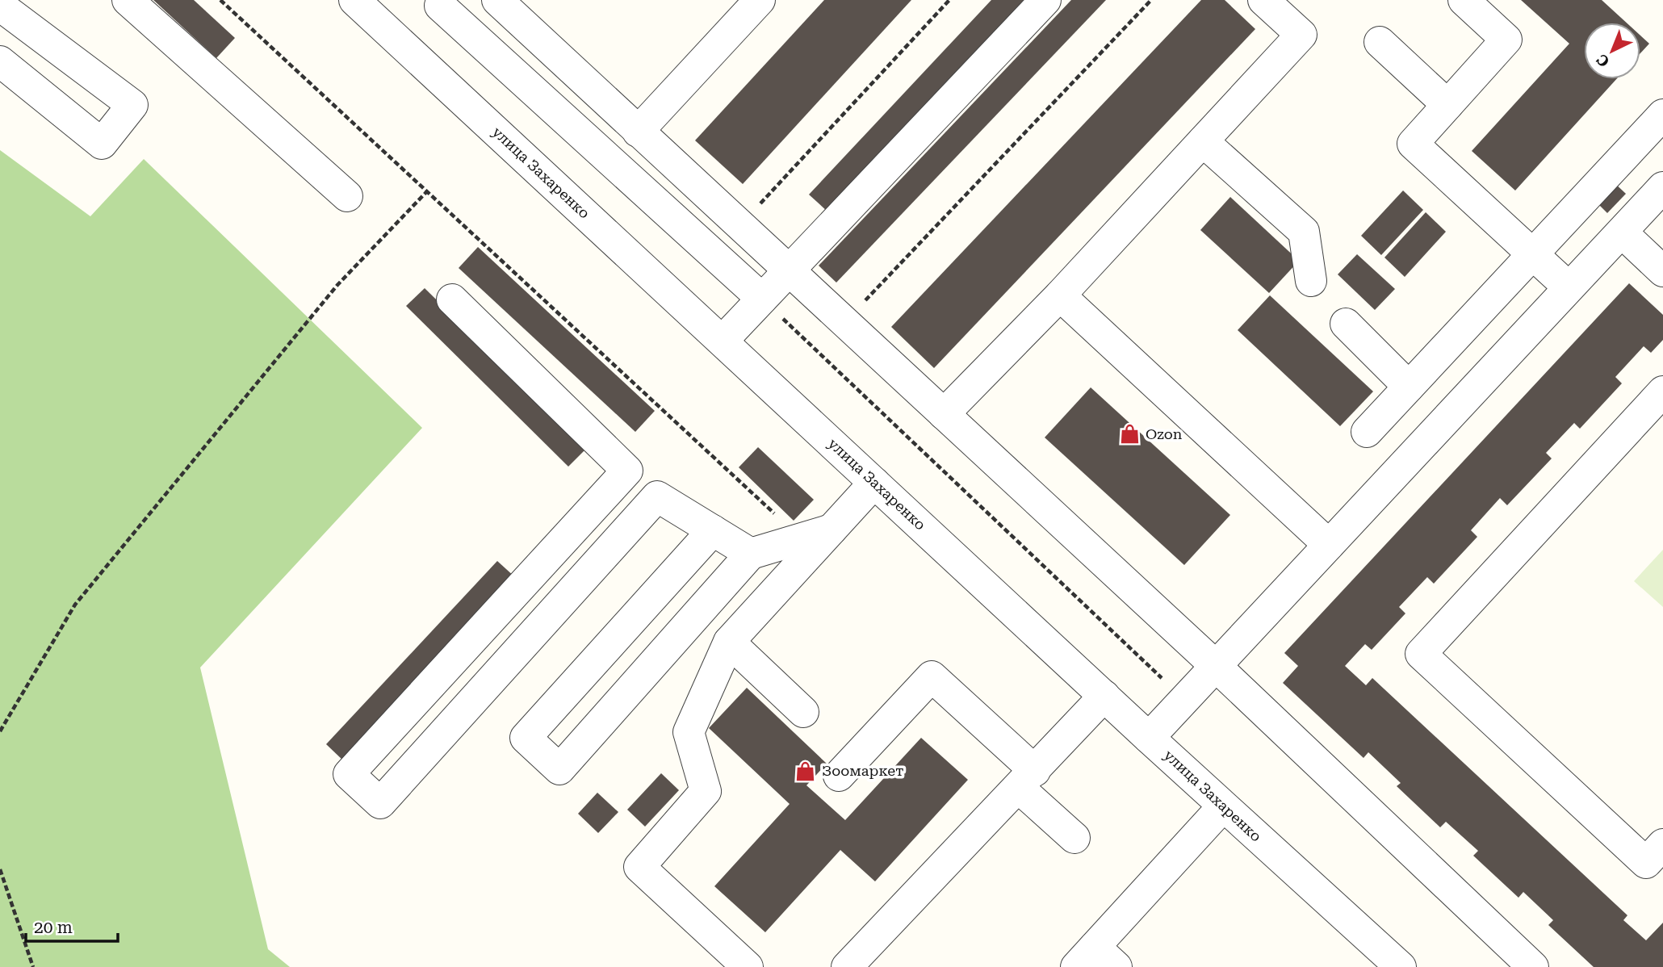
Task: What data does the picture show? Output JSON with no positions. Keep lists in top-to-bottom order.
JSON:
{
  "streets": {
    "street": ["улица Захаренко"]
  },
  "places": {
    "shop": ["Ozon", "Зоомаркет"]
  },
  "scale_bar": "20 m",
  "north": "bottom left"
}
